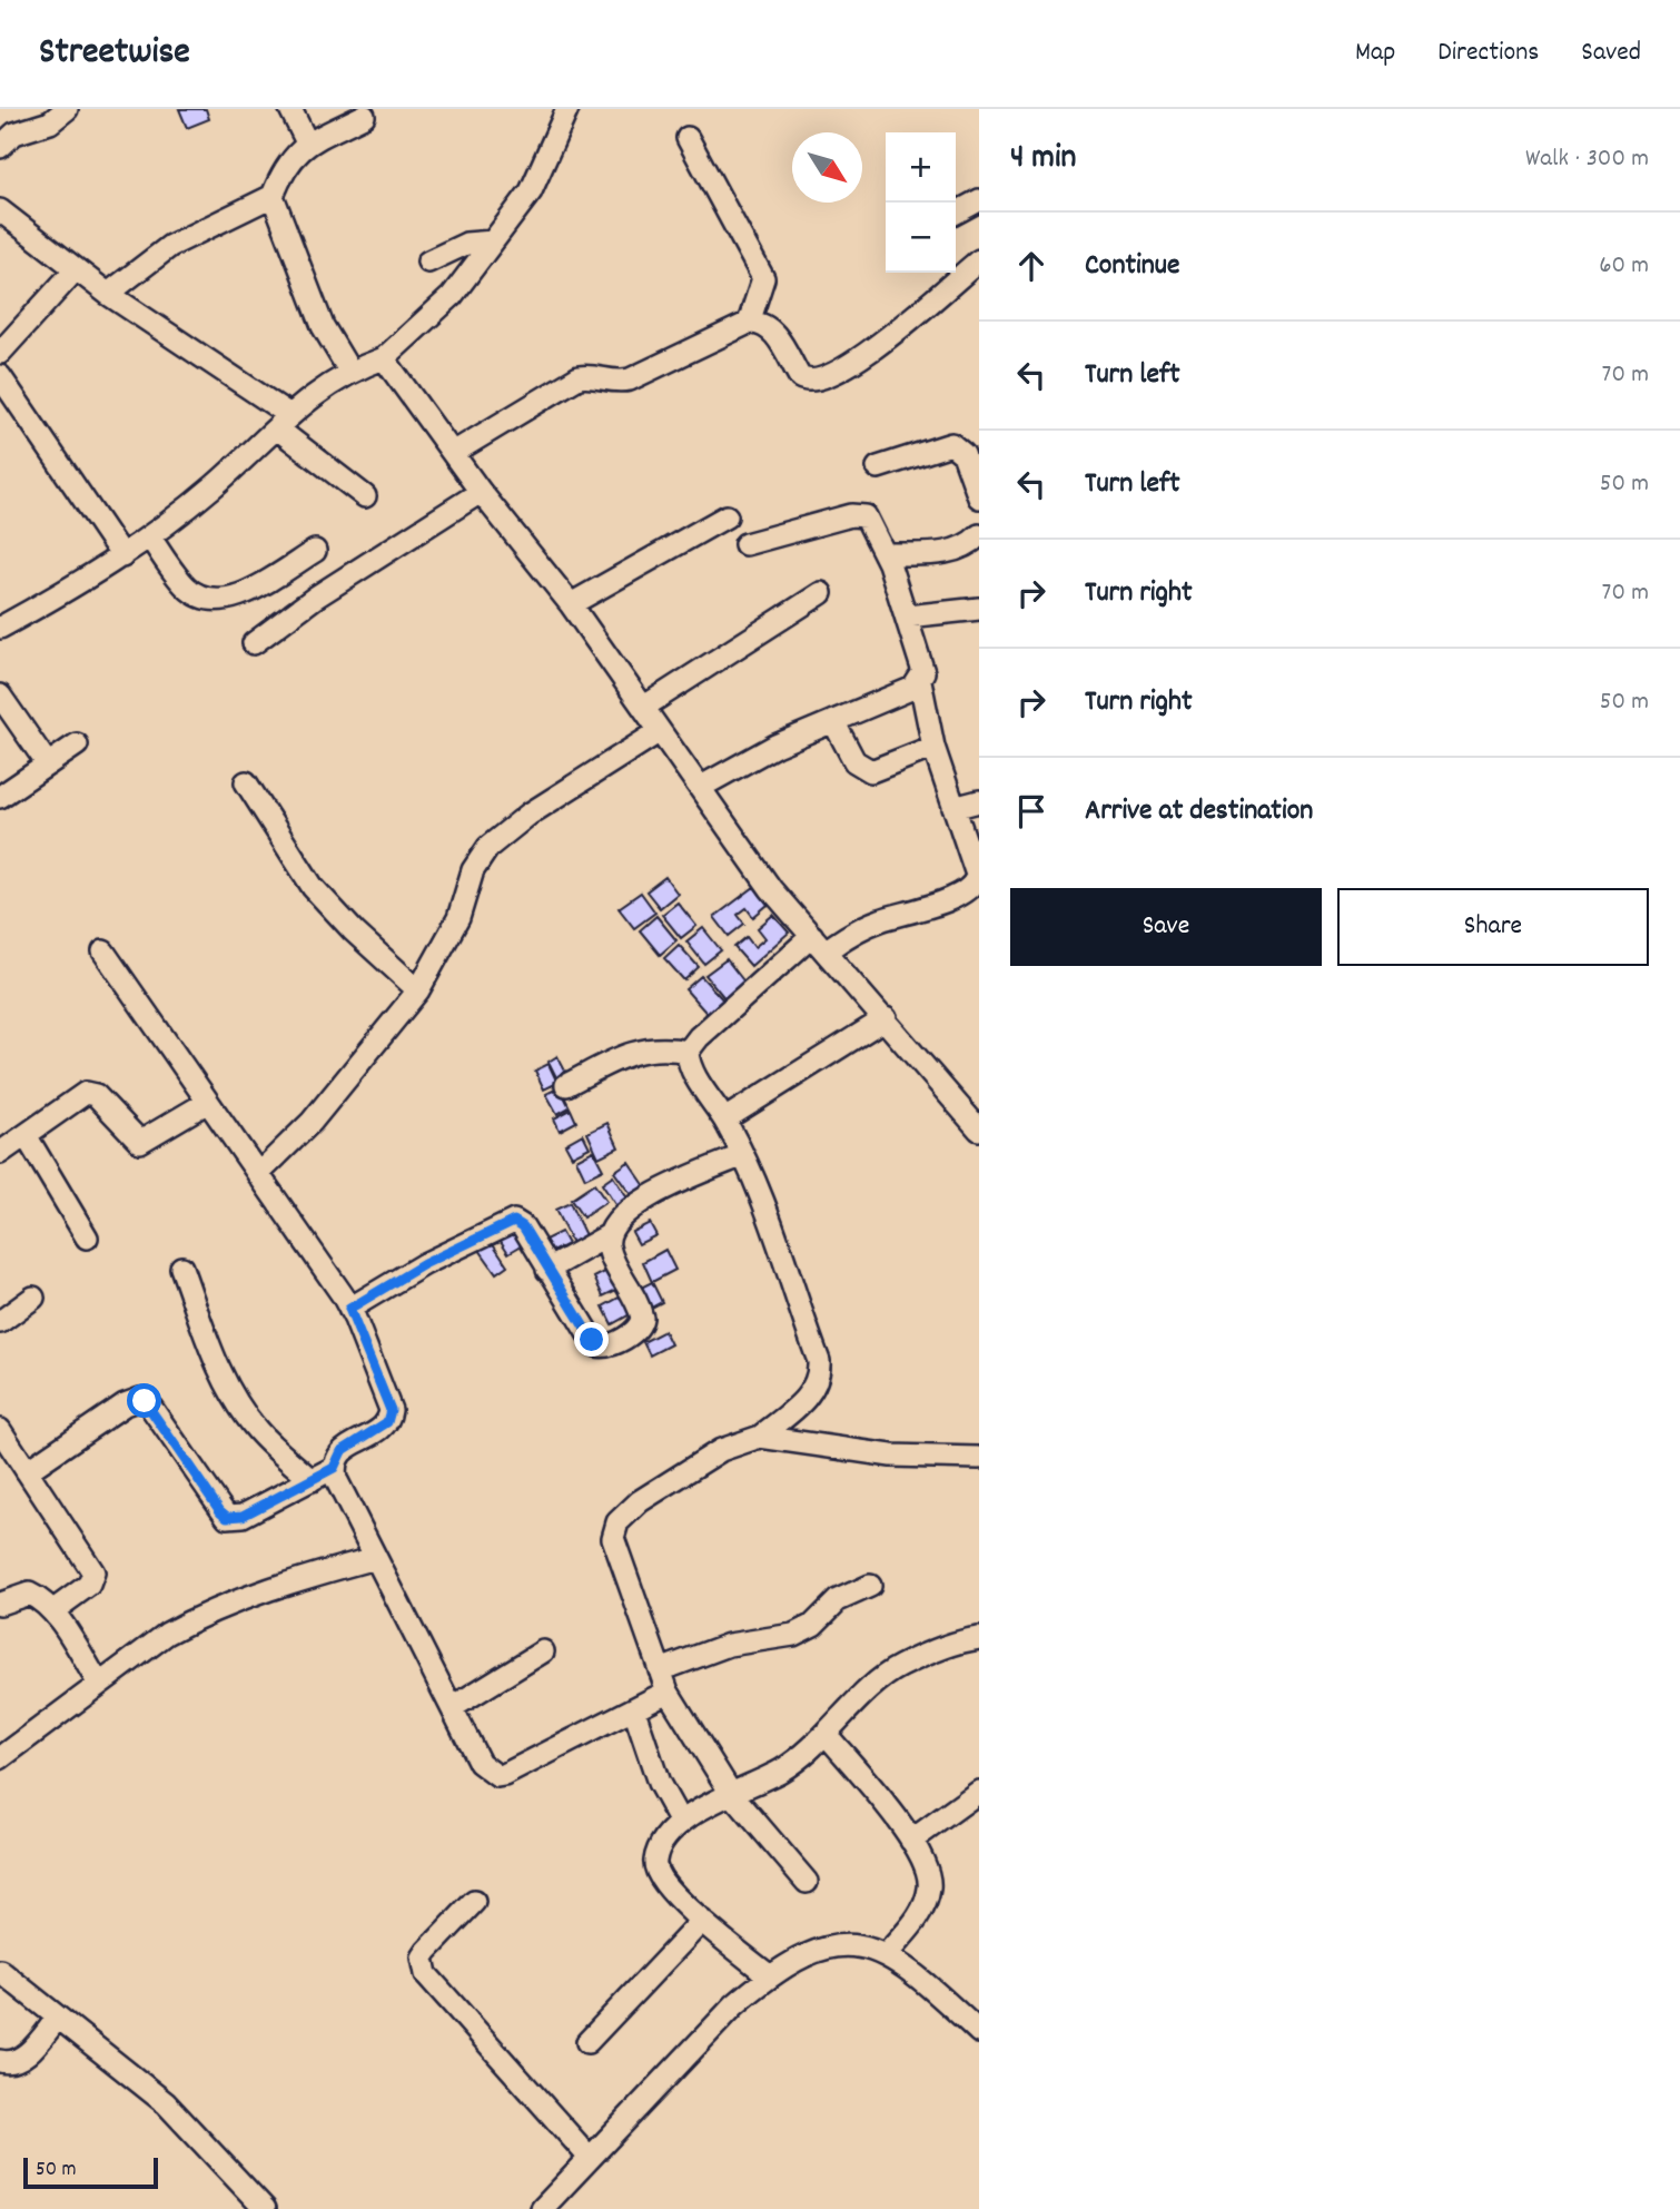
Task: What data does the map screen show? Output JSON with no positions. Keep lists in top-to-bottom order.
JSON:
{
  "scale_bar": "50 m",
  "north": "bottom right",
  "page": {
    "header": "Streetwise",
    "nav": ["Map", "Directions", "Saved"],
    "heading": ["4 min", "Walk · 300 m"],
    "map_buttons": ["+", "−"],
    "list": [
      ["Continue", "60 m"],
      ["Turn left", "70 m"],
      ["Turn left", "50 m"],
      ["Turn right", "70 m"],
      ["Turn right", "50 m"],
      "Arrive at destination"
    ],
    "buttons": ["Save", "Share"],
    "scale": "50 m"
  }
}
